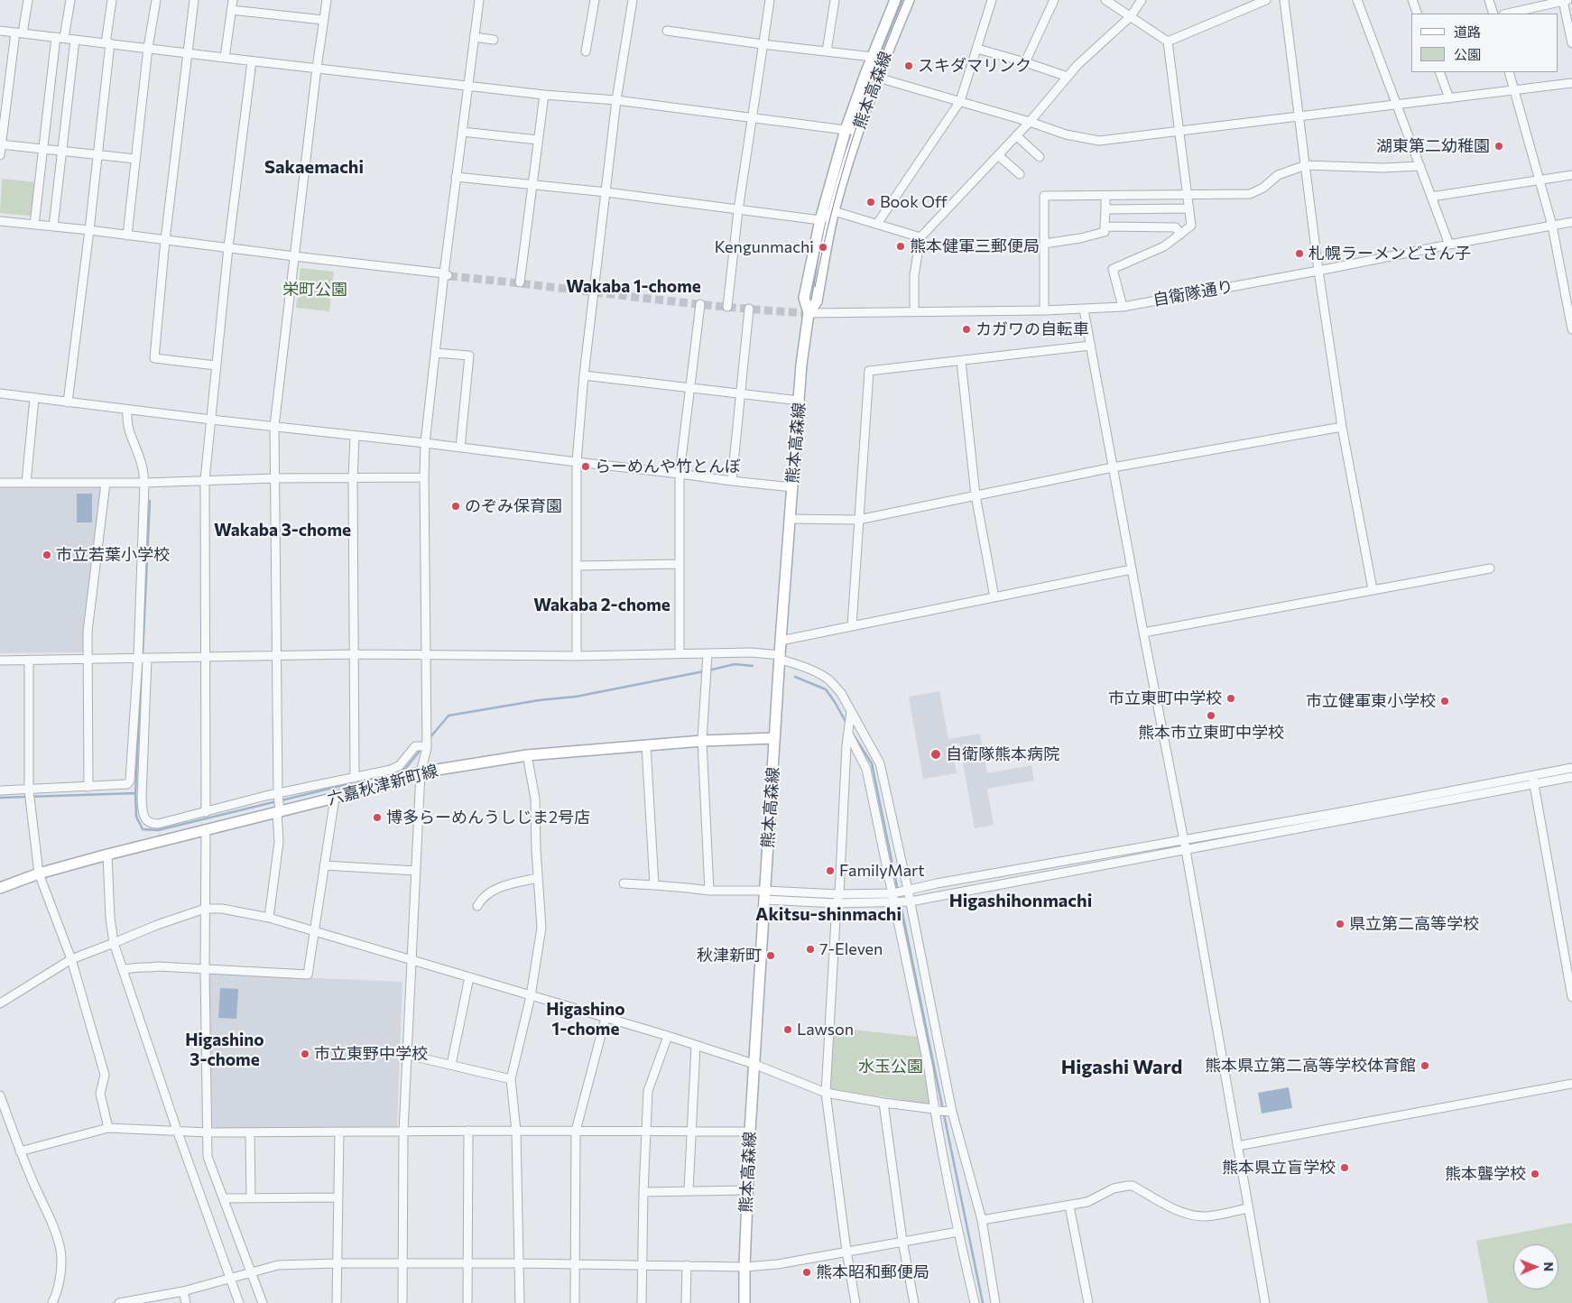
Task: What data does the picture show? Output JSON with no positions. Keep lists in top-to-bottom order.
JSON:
{
  "streets": {
    "main road": ["熊本高森線", "六嘉秋津新町線"],
    "street": ["自衛隊通り"]
  },
  "crossings": [
    ["熊本高森線", "自衛隊通り"],
    ["熊本高森線", "六嘉秋津新町線"]
  ],
  "districts": [
    "Sakaemachi",
    "Wakaba 1-chome",
    "Wakaba 3-chome",
    "Wakaba 2-chome",
    "Higashihonmachi",
    "Akitsu-shinmachi",
    "Higashino 1-chome",
    "Higashino 3-chome",
    "Higashi Ward"
  ],
  "parks": ["栄町公園", "水玉公園"],
  "places": [
    "スキダマリンク",
    "湖東第二幼稚園",
    "Book Off",
    "熊本健軍三郵便局",
    "Kengunmachi",
    "札幌ラーメンどさん子",
    "カガワの自転車",
    "らーめんや竹とんぼ",
    "のぞみ保育園",
    "市立若葉小学校",
    "市立東町中学校",
    "市立健軍東小学校",
    "熊本市立東町中学校",
    "自衛隊熊本病院",
    "博多らーめんうしじま2号店",
    "FamilyMart",
    "県立第二高等学校",
    "7-Eleven",
    "秋津新町",
    "Lawson",
    "市立東野中学校",
    "熊本県立第二高等学校体育館",
    "熊本県立盲学校",
    "熊本聾学校",
    "熊本昭和郵便局"
  ],
  "legend": ["道路", "公園"],
  "north": "right"
}
